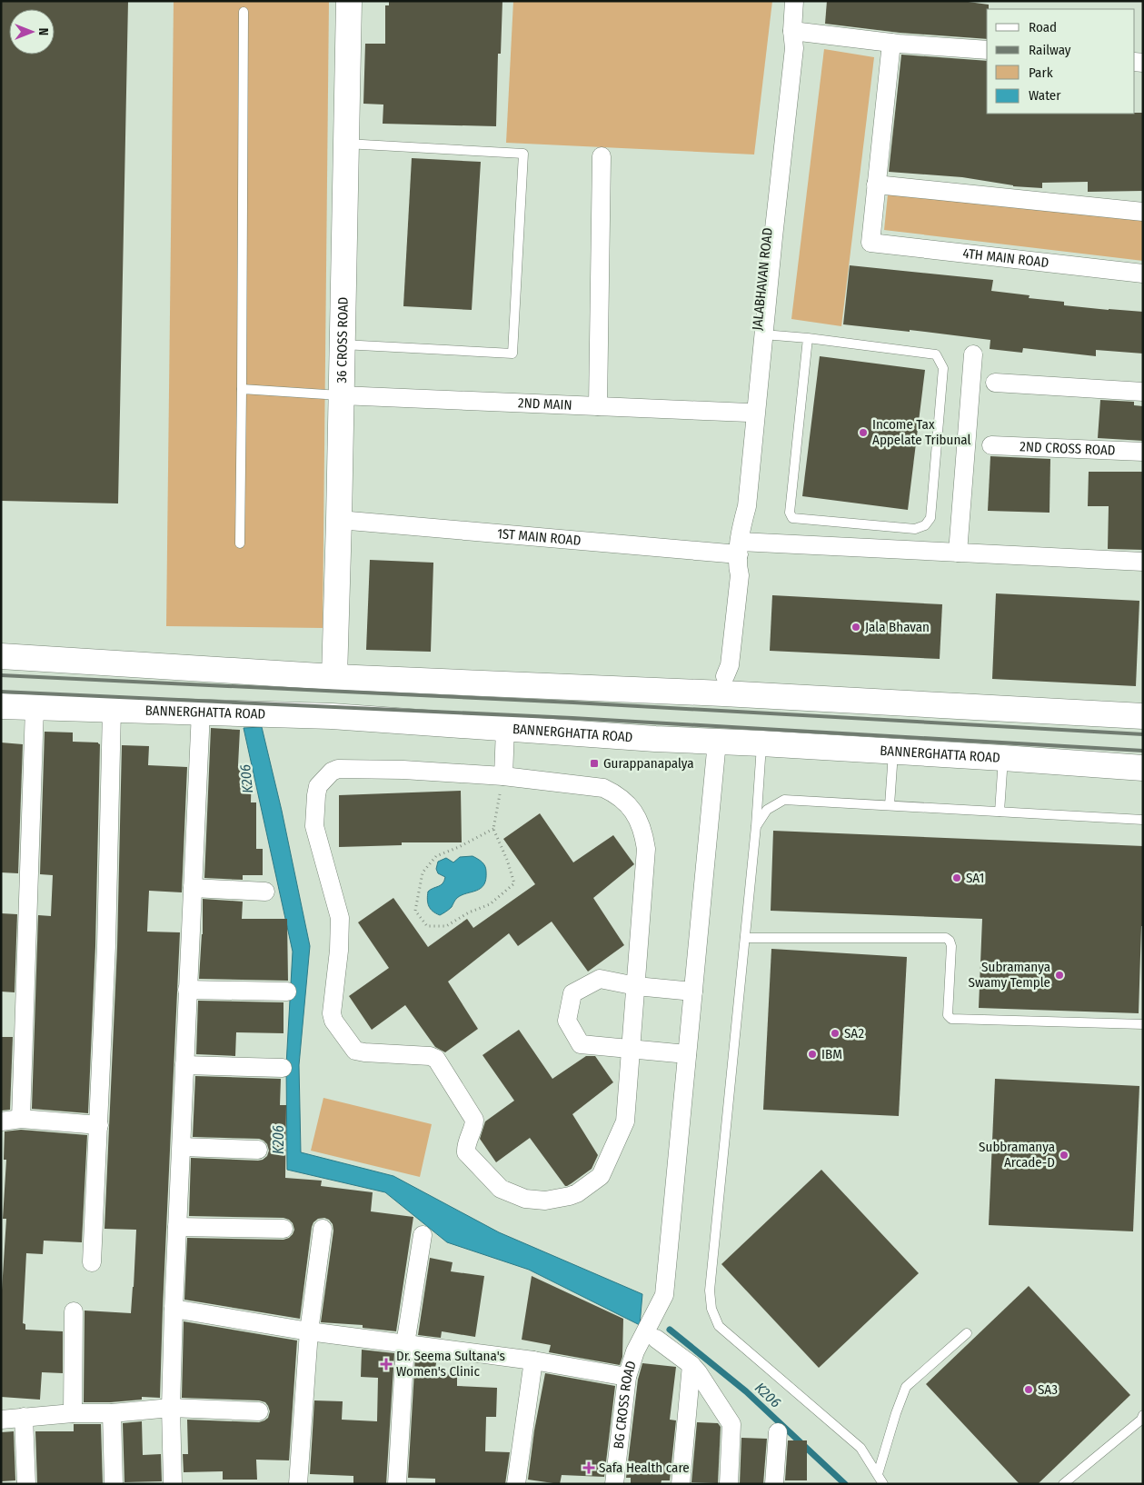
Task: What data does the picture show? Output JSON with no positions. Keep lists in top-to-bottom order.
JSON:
{
  "streets": {
    "main road": ["36 CROSS ROAD", "BANNERGHATTA ROAD"],
    "street": [
      "4TH MAIN ROAD",
      "JALABHAVAN ROAD",
      "2ND MAIN",
      "2ND CROSS ROAD",
      "1ST MAIN ROAD",
      "BG CROSS ROAD"
    ]
  },
  "crossings": [
    ["JALABHAVAN ROAD", "2ND MAIN"],
    ["JALABHAVAN ROAD", "1ST MAIN ROAD"],
    ["36 CROSS ROAD", "2ND MAIN"],
    ["36 CROSS ROAD", "1ST MAIN ROAD"],
    ["BANNERGHATTA ROAD", "BG CROSS ROAD"]
  ],
  "water": ["K206"],
  "places": {
    "other": [
      "Income Tax Appelate Tribunal",
      "Jala Bhavan",
      "SA1",
      "Subramanya Swamy Temple",
      "SA2",
      "IBM",
      "Subbramanya Arcade-D",
      "SA3"
    ],
    "transit": ["Gurappanapalya"],
    "health": ["Dr. Seema Sultana's Women's Clinic", "Safa Health care"]
  },
  "legend": [
    "Road",
    "Railway",
    "Park",
    "Water"
  ],
  "north": "right"
}
